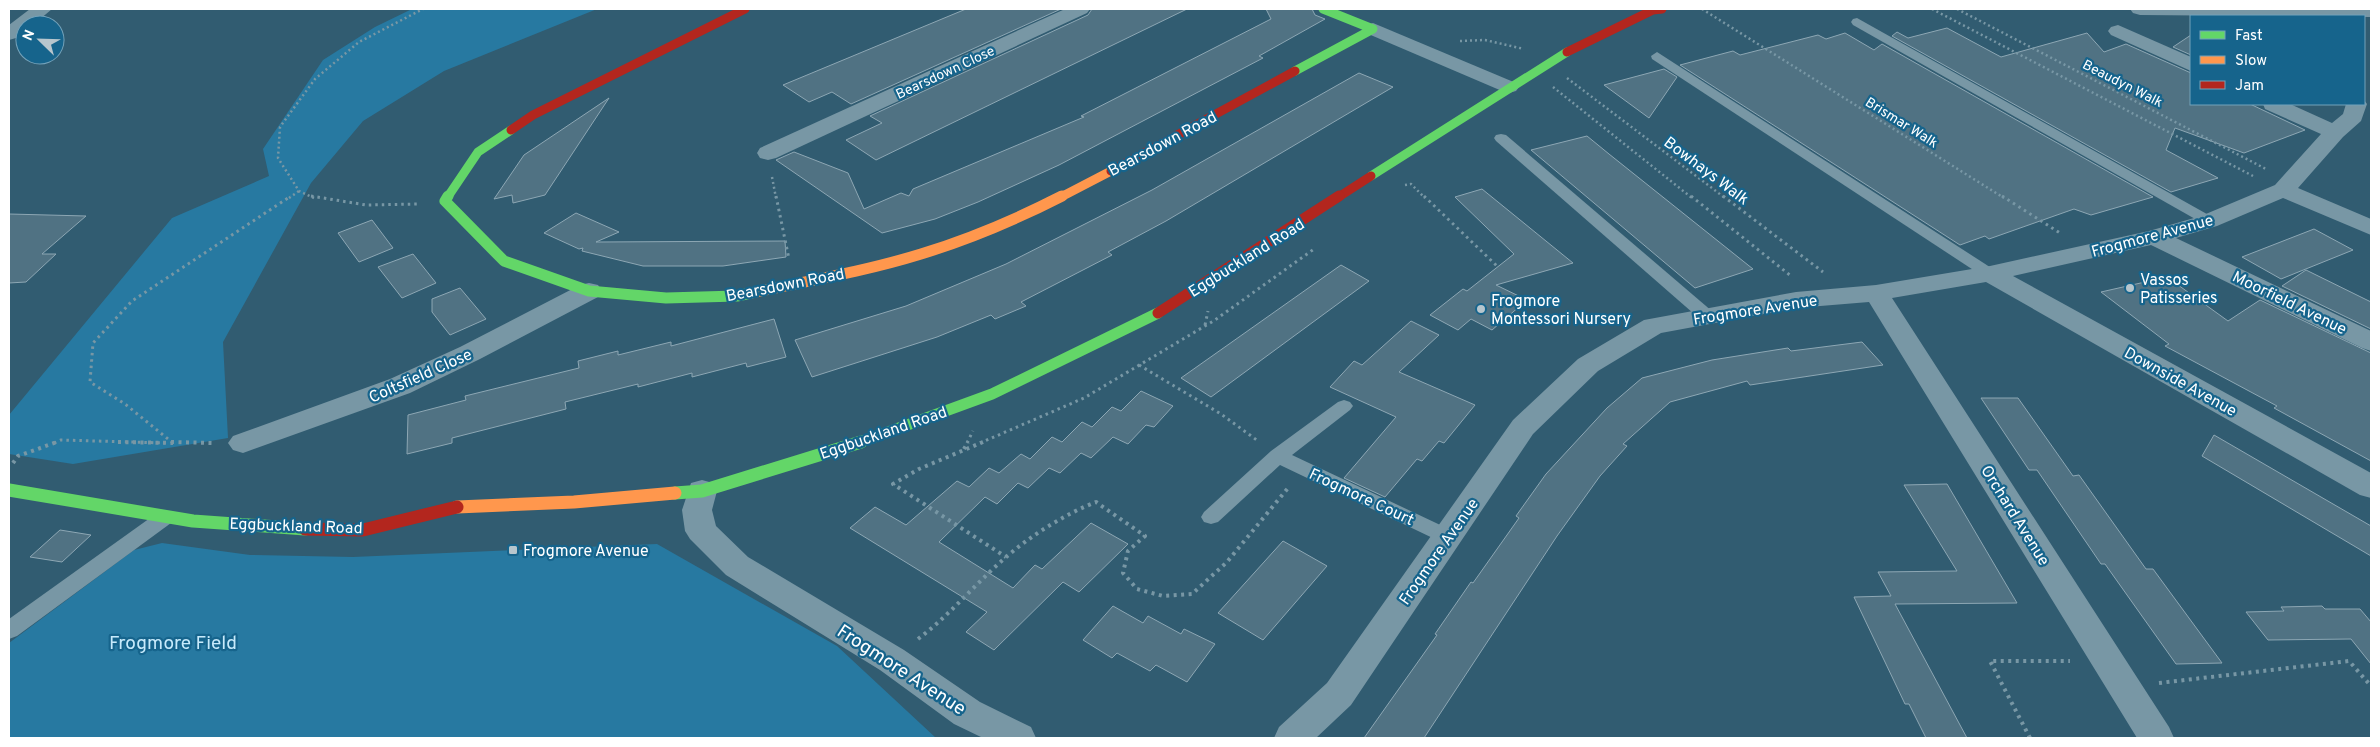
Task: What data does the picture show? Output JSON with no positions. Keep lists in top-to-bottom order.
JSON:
{
  "streets": {
    "street": [
      "Bearsdown Close",
      "Bearsdown Road",
      "Frogmore Avenue",
      "Eggbuckland Road",
      "Moorfield Avenue",
      "Coltsfield Close",
      "Downside Avenue",
      "Orchard Avenue"
    ],
    "lane": ["Frogmore Court"],
    "path": ["Beaudyn Walk", "Brismar Walk", "Bowhays Walk"]
  },
  "crossings": [
    ["Beaudyn Walk", "Frogmore Avenue"],
    ["Brismar Walk", "Frogmore Avenue"],
    ["Bearsdown Road", "Coltsfield Close"],
    ["Bowhays Walk", "Frogmore Avenue"],
    ["Bowhays Walk", "Eggbuckland Road"],
    ["Bowhays Walk", "Orchard Avenue"],
    ["Frogmore Avenue", "Eggbuckland Road"],
    ["Frogmore Avenue", "Moorfield Avenue"],
    ["Frogmore Avenue", "Downside Avenue"],
    ["Frogmore Avenue", "Frogmore Court"],
    ["Frogmore Avenue", "Orchard Avenue"]
  ],
  "parks": ["Frogmore Field"],
  "places": {
    "other": ["Vassos Patisseries", "Frogmore Montessori Nursery"],
    "transit": ["Frogmore Avenue"]
  },
  "legend": ["Fast", "Slow", "Jam"],
  "north": "top left"
}
